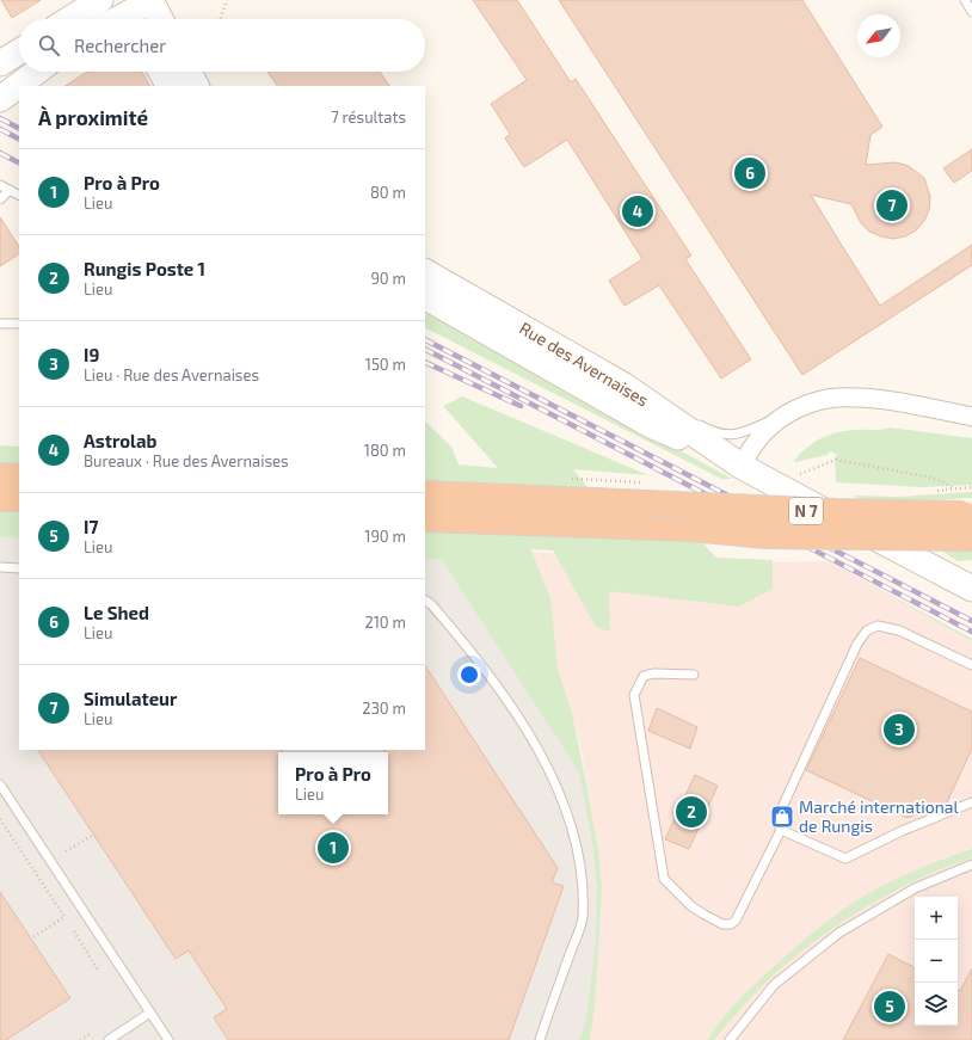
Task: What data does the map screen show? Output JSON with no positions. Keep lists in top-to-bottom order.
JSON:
{
  "streets": {
    "highway": ["N 7"],
    "main road": ["Rue des Avernaises"]
  },
  "places": {
    "shop": ["Marché international de Rungis"]
  },
  "north": "bottom left",
  "page": {
    "search": "Rechercher",
    "heading": ["À proximité", "7 résultats"],
    "list": [
      {
        "mark": "1",
        "name": "Pro à Pro",
        "note": "Lieu",
        "value": "80 m"
      },
      {
        "mark": "2",
        "name": "Rungis Poste 1",
        "note": "Lieu",
        "value": "90 m"
      },
      {
        "mark": "3",
        "name": "I9",
        "note": "Lieu · Rue des Avernaises",
        "value": "150 m"
      },
      {
        "mark": "4",
        "name": "Astrolab",
        "note": "Bureaux · Rue des Avernaises",
        "value": "180 m"
      },
      {
        "mark": "5",
        "name": "I7",
        "note": "Lieu",
        "value": "190 m"
      },
      {
        "mark": "6",
        "name": "Le Shed",
        "note": "Lieu",
        "value": "210 m"
      },
      {
        "mark": "7",
        "name": "Simulateur",
        "note": "Lieu",
        "value": "230 m"
      }
    ],
    "pins": [
      "6",
      "7",
      "4",
      "3",
      "2",
      "1",
      "5"
    ],
    "popup": ["Pro à Pro", "Lieu"],
    "map_buttons": ["+", "−"]
  }
}
